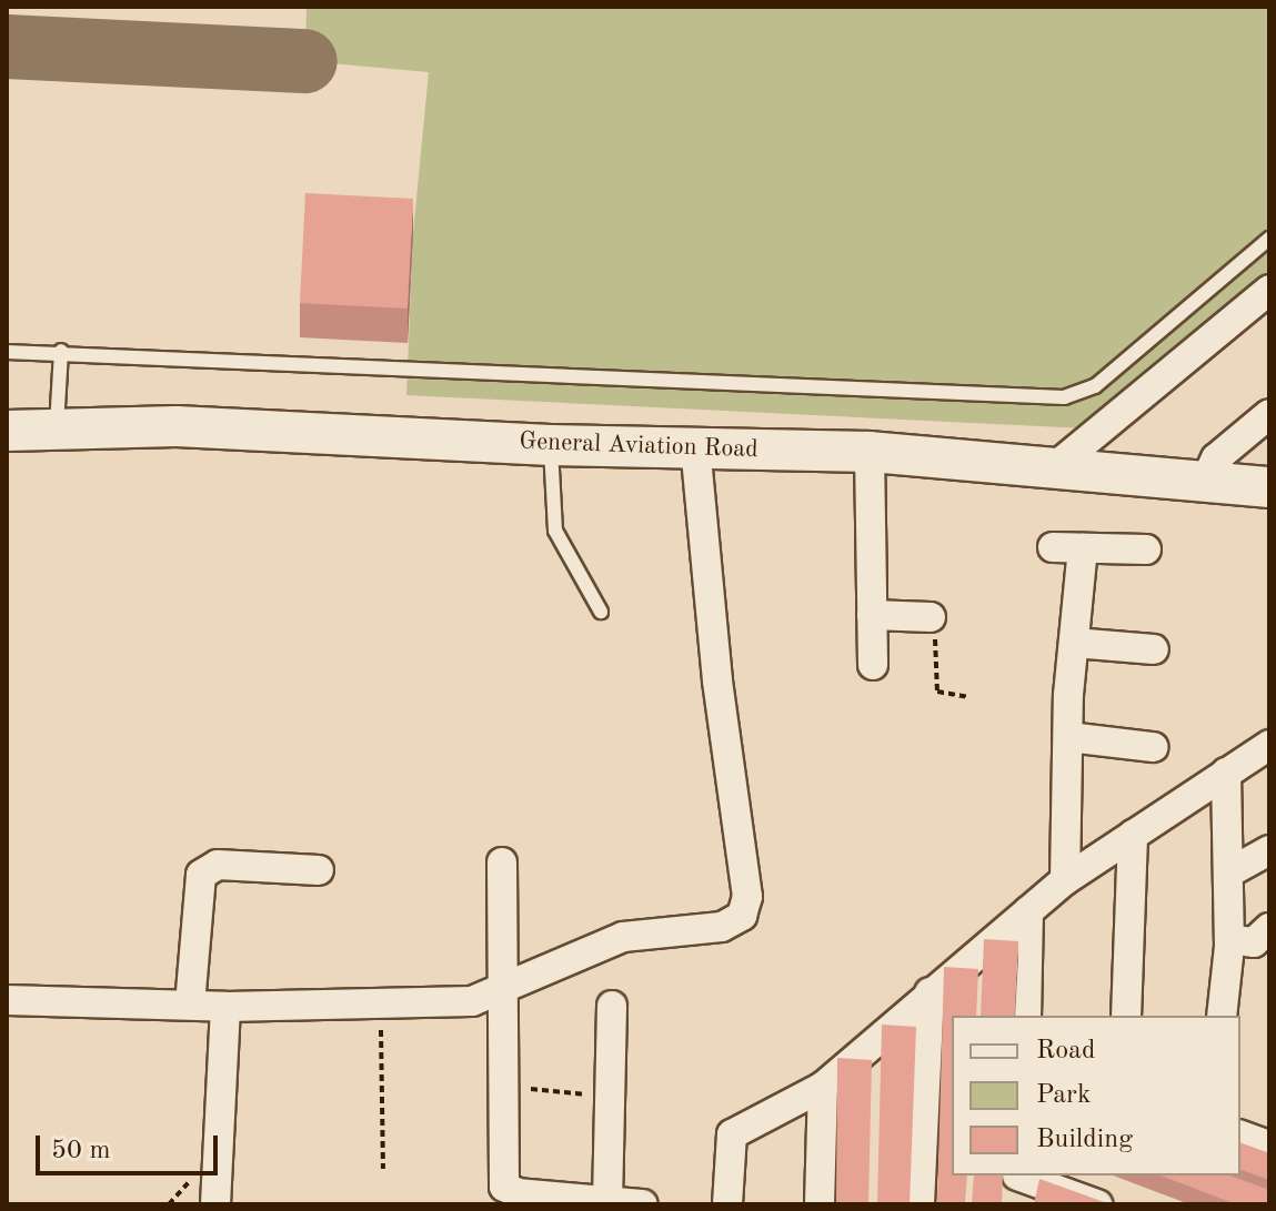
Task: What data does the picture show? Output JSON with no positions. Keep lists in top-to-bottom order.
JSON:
{
  "streets": {
    "main road": ["General Aviation Road"]
  },
  "legend": ["Road", "Park", "Building"],
  "scale_bar": "50 m"
}
